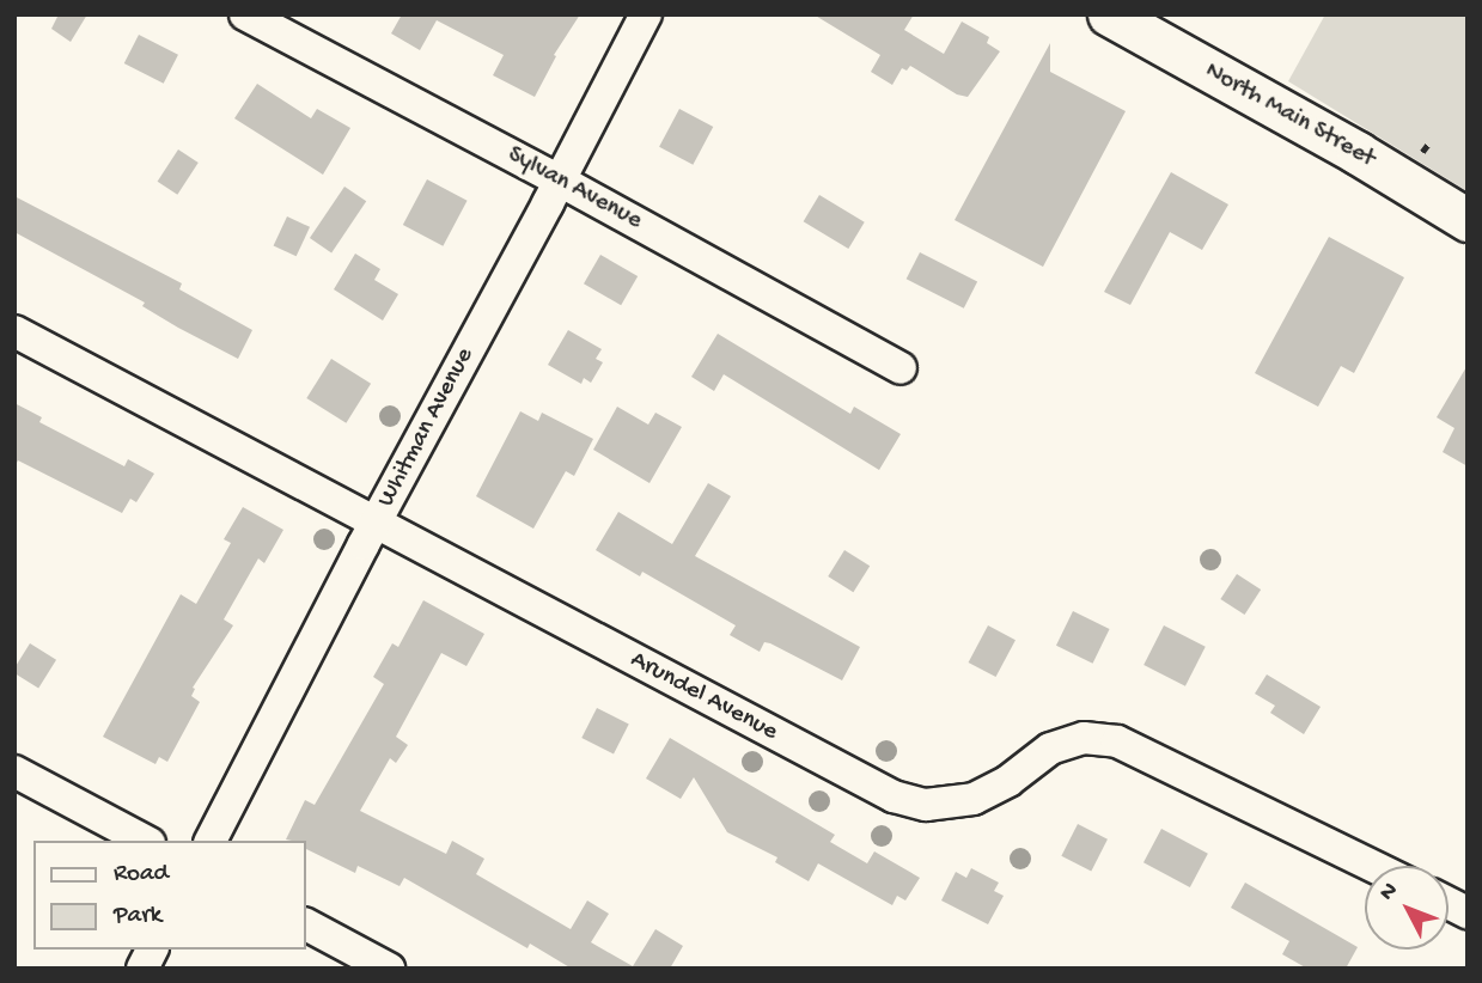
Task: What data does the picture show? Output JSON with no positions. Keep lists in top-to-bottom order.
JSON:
{
  "streets": {
    "main road": ["North Main Street"],
    "street": ["Sylvan Avenue", "Whitman Avenue", "Arundel Avenue"]
  },
  "crossings": [
    ["Sylvan Avenue", "Whitman Avenue"],
    ["Whitman Avenue", "Arundel Avenue"]
  ],
  "legend": ["Road", "Park"],
  "north": "top left"
}
